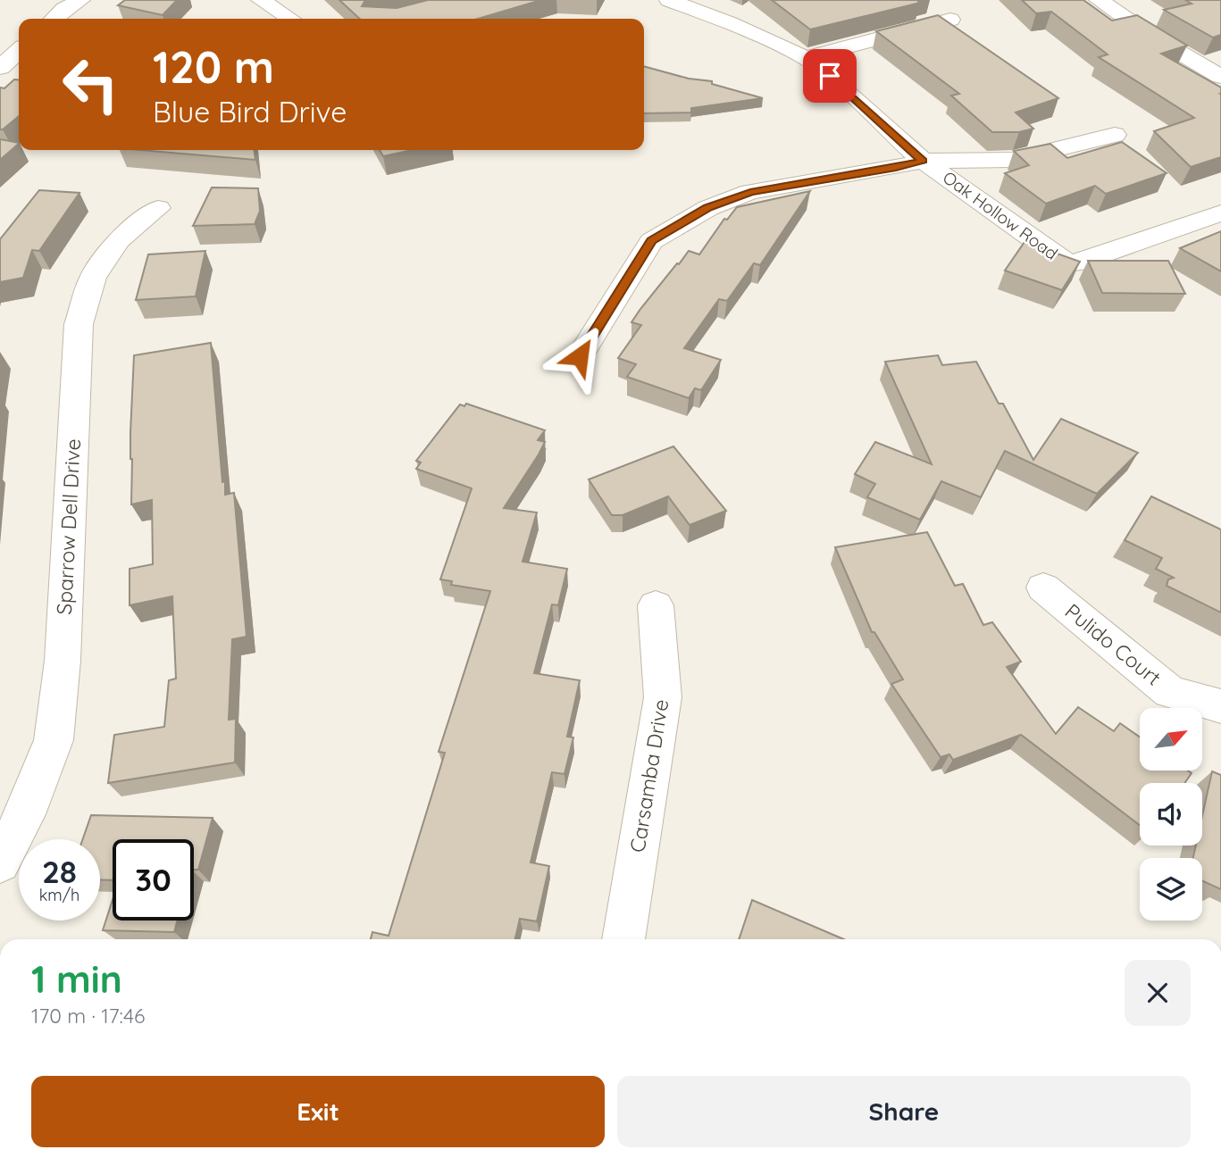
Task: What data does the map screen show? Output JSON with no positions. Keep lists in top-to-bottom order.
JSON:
{
  "streets": {
    "street": [
      "Oak Hollow Road",
      "Sparrow Dell Drive",
      "Pulido Court",
      "Carsamba Drive"
    ]
  },
  "north": "top right",
  "page": {
    "turn": ["120 m", "Blue Bird Drive"],
    "speed": "28 km/h",
    "limit": "30",
    "heading": ["1 min", "170 m · 17:46"],
    "buttons": ["Exit", "Share"]
  }
}
